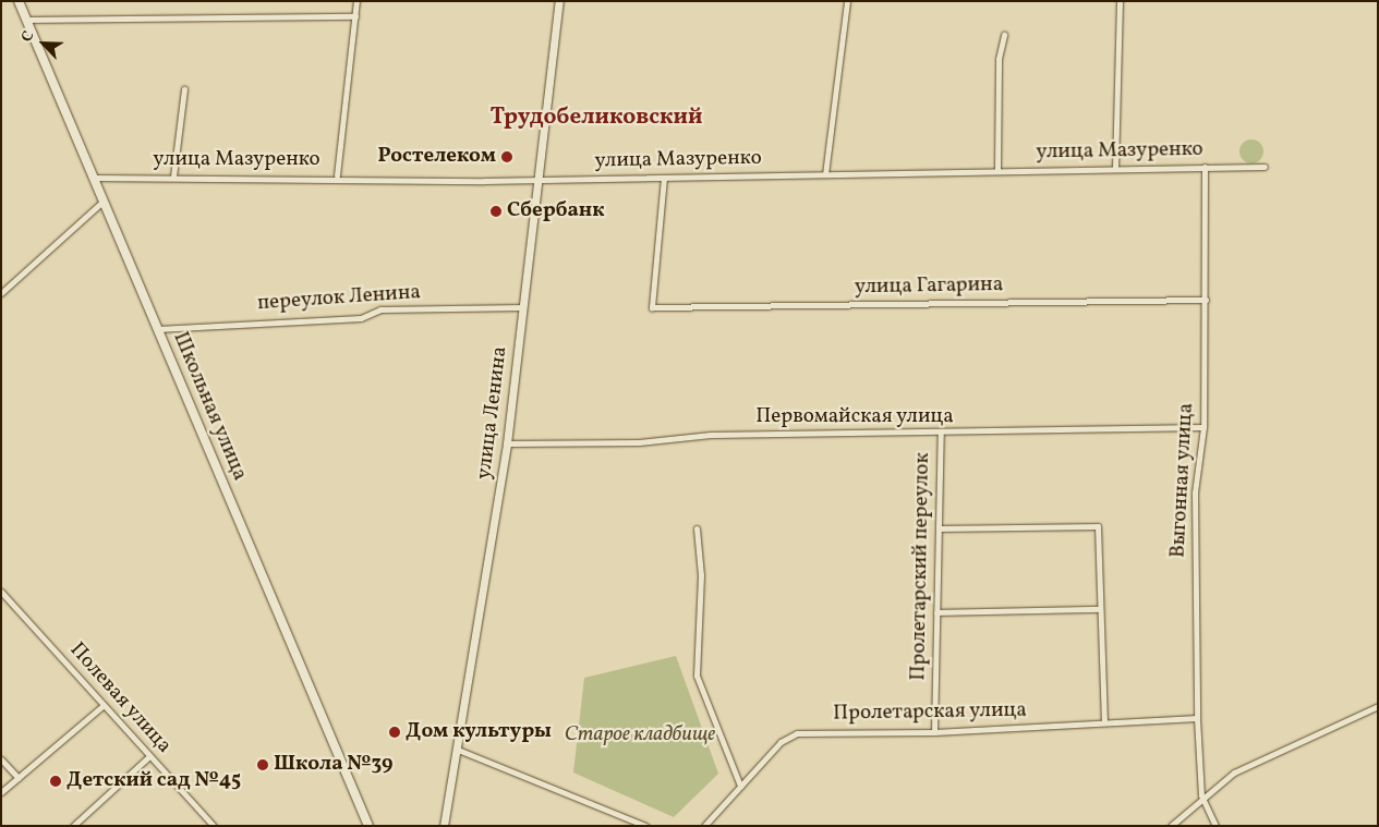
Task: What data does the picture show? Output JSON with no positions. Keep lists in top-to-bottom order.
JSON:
{
  "streets": {
    "main road": ["Школьная улица"],
    "street": [
      "улица Мазуренко",
      "улица Гагарина",
      "переулок Ленина",
      "улица Ленина",
      "Первомайская улица",
      "Выгонная улица",
      "Пролетарский переулок",
      "Полевая улица",
      "Пролетарская улица"
    ]
  },
  "crossings": [
    ["улица Мазуренко", "улица Гагарина"],
    ["улица Мазуренко", "Школьная улица"],
    ["улица Мазуренко", "улица Ленина"],
    ["улица Мазуренко", "Выгонная улица"],
    ["улица Гагарина", "Выгонная улица"],
    ["переулок Ленина", "Школьная улица"],
    ["переулок Ленина", "улица Ленина"],
    ["улица Ленина", "Первомайская улица"],
    ["Первомайская улица", "Выгонная улица"],
    ["Первомайская улица", "Пролетарский переулок"],
    ["Выгонная улица", "Пролетарская улица"],
    ["Пролетарский переулок", "Пролетарская улица"]
  ],
  "districts": ["Трудобеликовский"],
  "parks": ["Старое кладбище"],
  "places": [
    "Ростелеком",
    "Сбербанк",
    "Дом культуры",
    "Школа №39",
    "Детский сад №45"
  ],
  "north": "top left"
}
